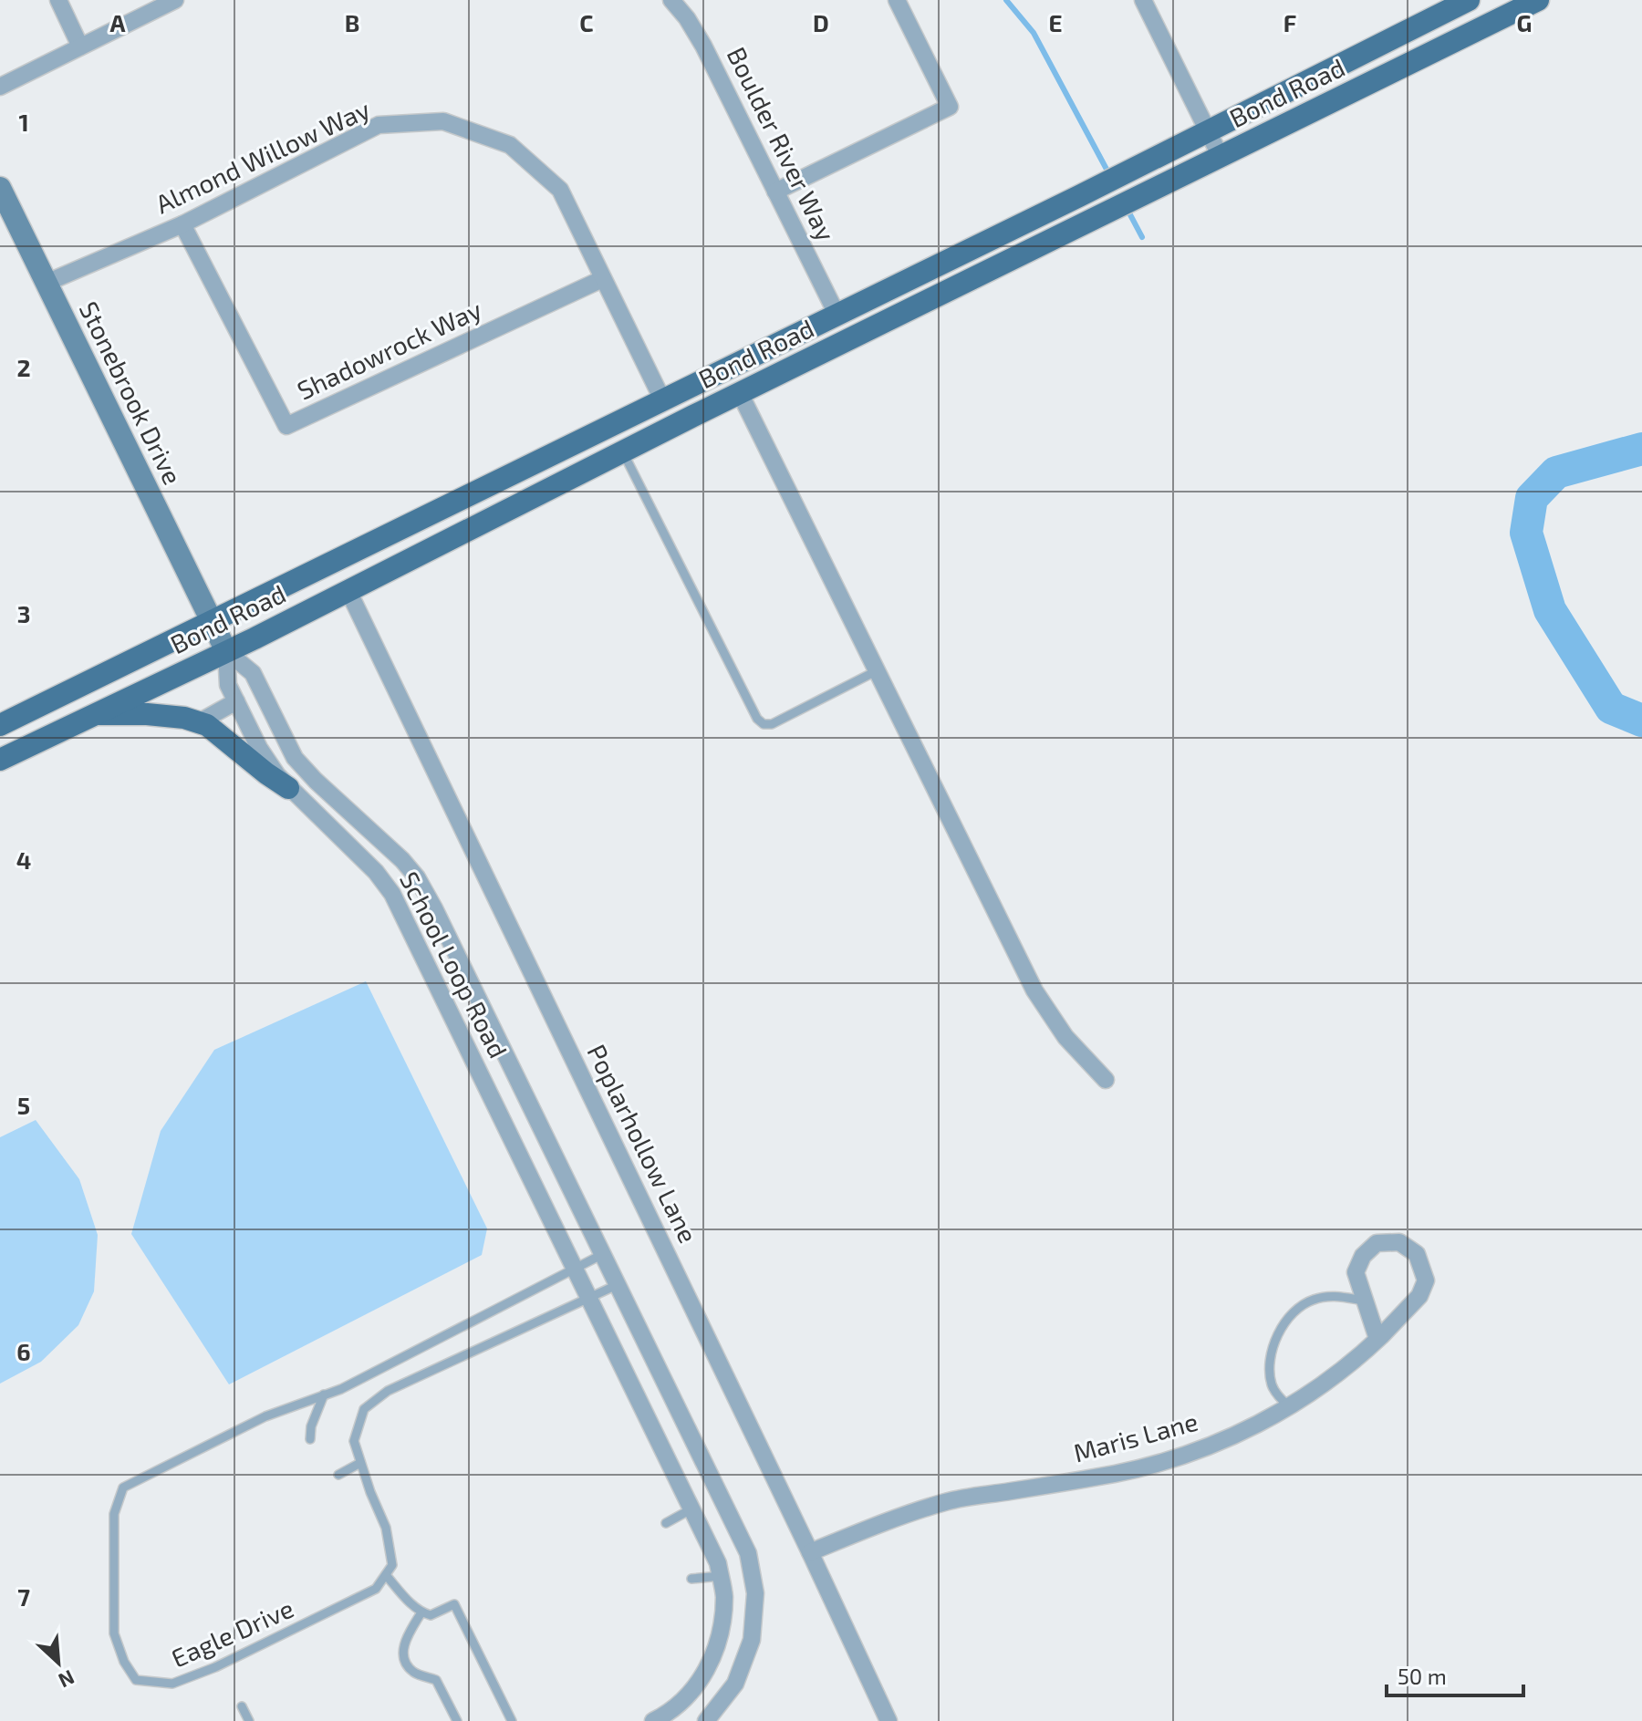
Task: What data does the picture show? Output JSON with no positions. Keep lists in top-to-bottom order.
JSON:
{
  "streets": {
    "main road": ["Bond Road"],
    "street": [
      "Boulder River Way",
      "Almond Willow Way",
      "Shadowrock Way",
      "Stonebrook Drive",
      "School Loop Road",
      "Poplarhollow Lane",
      "Maris Lane"
    ],
    "lane": ["Eagle Drive"]
  },
  "crossings": [
    ["Bond Road", "Boulder River Way"],
    ["Bond Road", "Almond Willow Way"],
    ["Bond Road", "Stonebrook Drive"],
    ["Bond Road", "School Loop Road"],
    ["Bond Road", "Poplarhollow Lane"],
    ["Almond Willow Way", "Shadowrock Way"],
    ["Almond Willow Way", "Stonebrook Drive"],
    ["Stonebrook Drive", "School Loop Road"],
    ["School Loop Road", "Eagle Drive"],
    ["Poplarhollow Lane", "Maris Lane"]
  ],
  "scale_bar": "50 m",
  "north": "bottom right",
  "grid": {
    "columns": [
      "A",
      "B",
      "C",
      "D",
      "E",
      "F",
      "G"
    ],
    "rows": [
      "1",
      "2",
      "3",
      "4",
      "5",
      "6",
      "7"
    ]
  }
}
